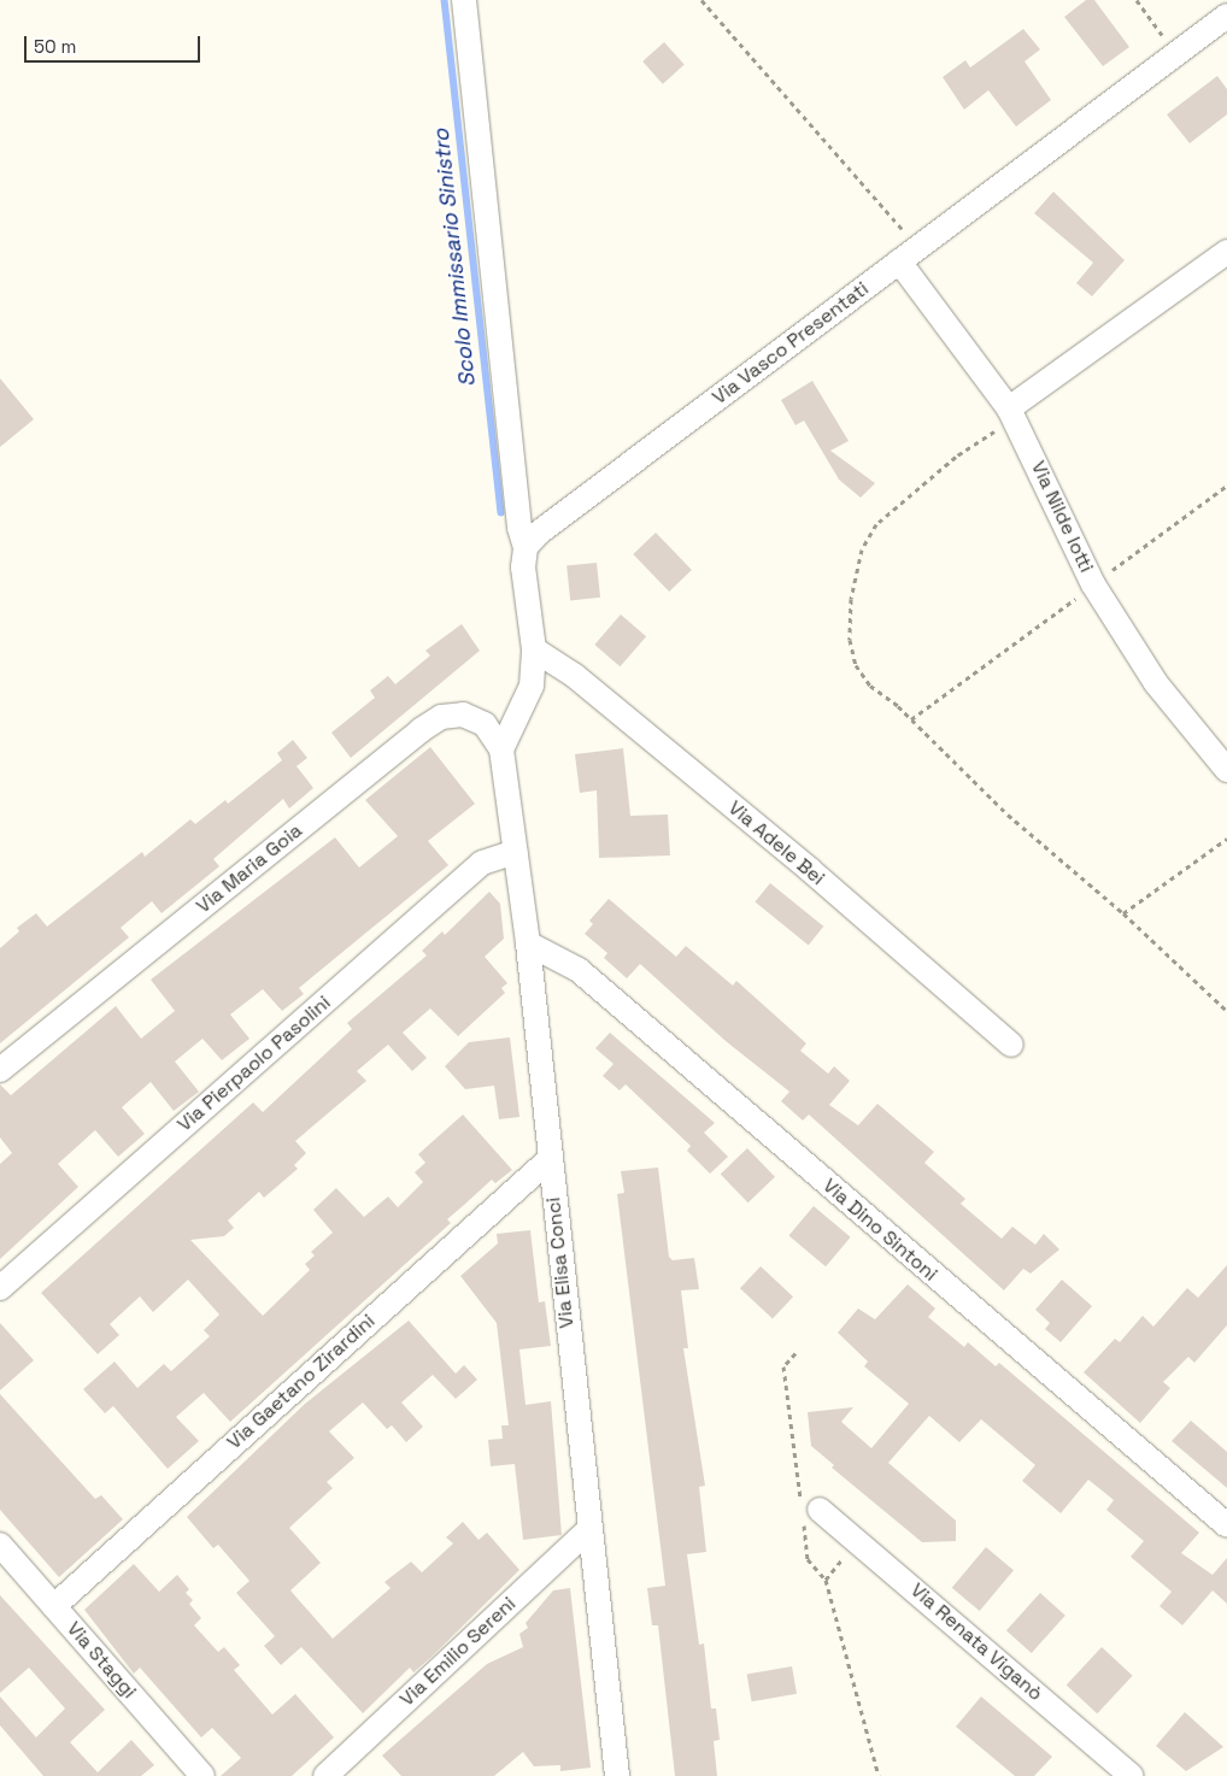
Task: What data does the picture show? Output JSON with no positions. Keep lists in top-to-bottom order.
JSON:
{
  "streets": {
    "street": [
      "Via Vasco Presentati",
      "Via Nilde Iotti",
      "Via Adele Bei",
      "Via Maria Goia",
      "Via Pierpaolo Pasolini",
      "Via Dino Sintoni",
      "Via Elisa Conci",
      "Via Gaetano Zirardini",
      "Via Renata Viganò",
      "Via Emilio Sereni",
      "Via Staggi"
    ]
  },
  "crossings": [
    ["Via Vasco Presentati", "Via Nilde Iotti"],
    ["Via Maria Goia", "Via Elisa Conci"],
    ["Via Pierpaolo Pasolini", "Via Elisa Conci"],
    ["Via Dino Sintoni", "Via Elisa Conci"],
    ["Via Elisa Conci", "Via Gaetano Zirardini"],
    ["Via Elisa Conci", "Via Emilio Sereni"],
    ["Via Gaetano Zirardini", "Via Staggi"]
  ],
  "water": ["Scolo Immissario Sinistro"],
  "scale_bar": "50 m"
}
